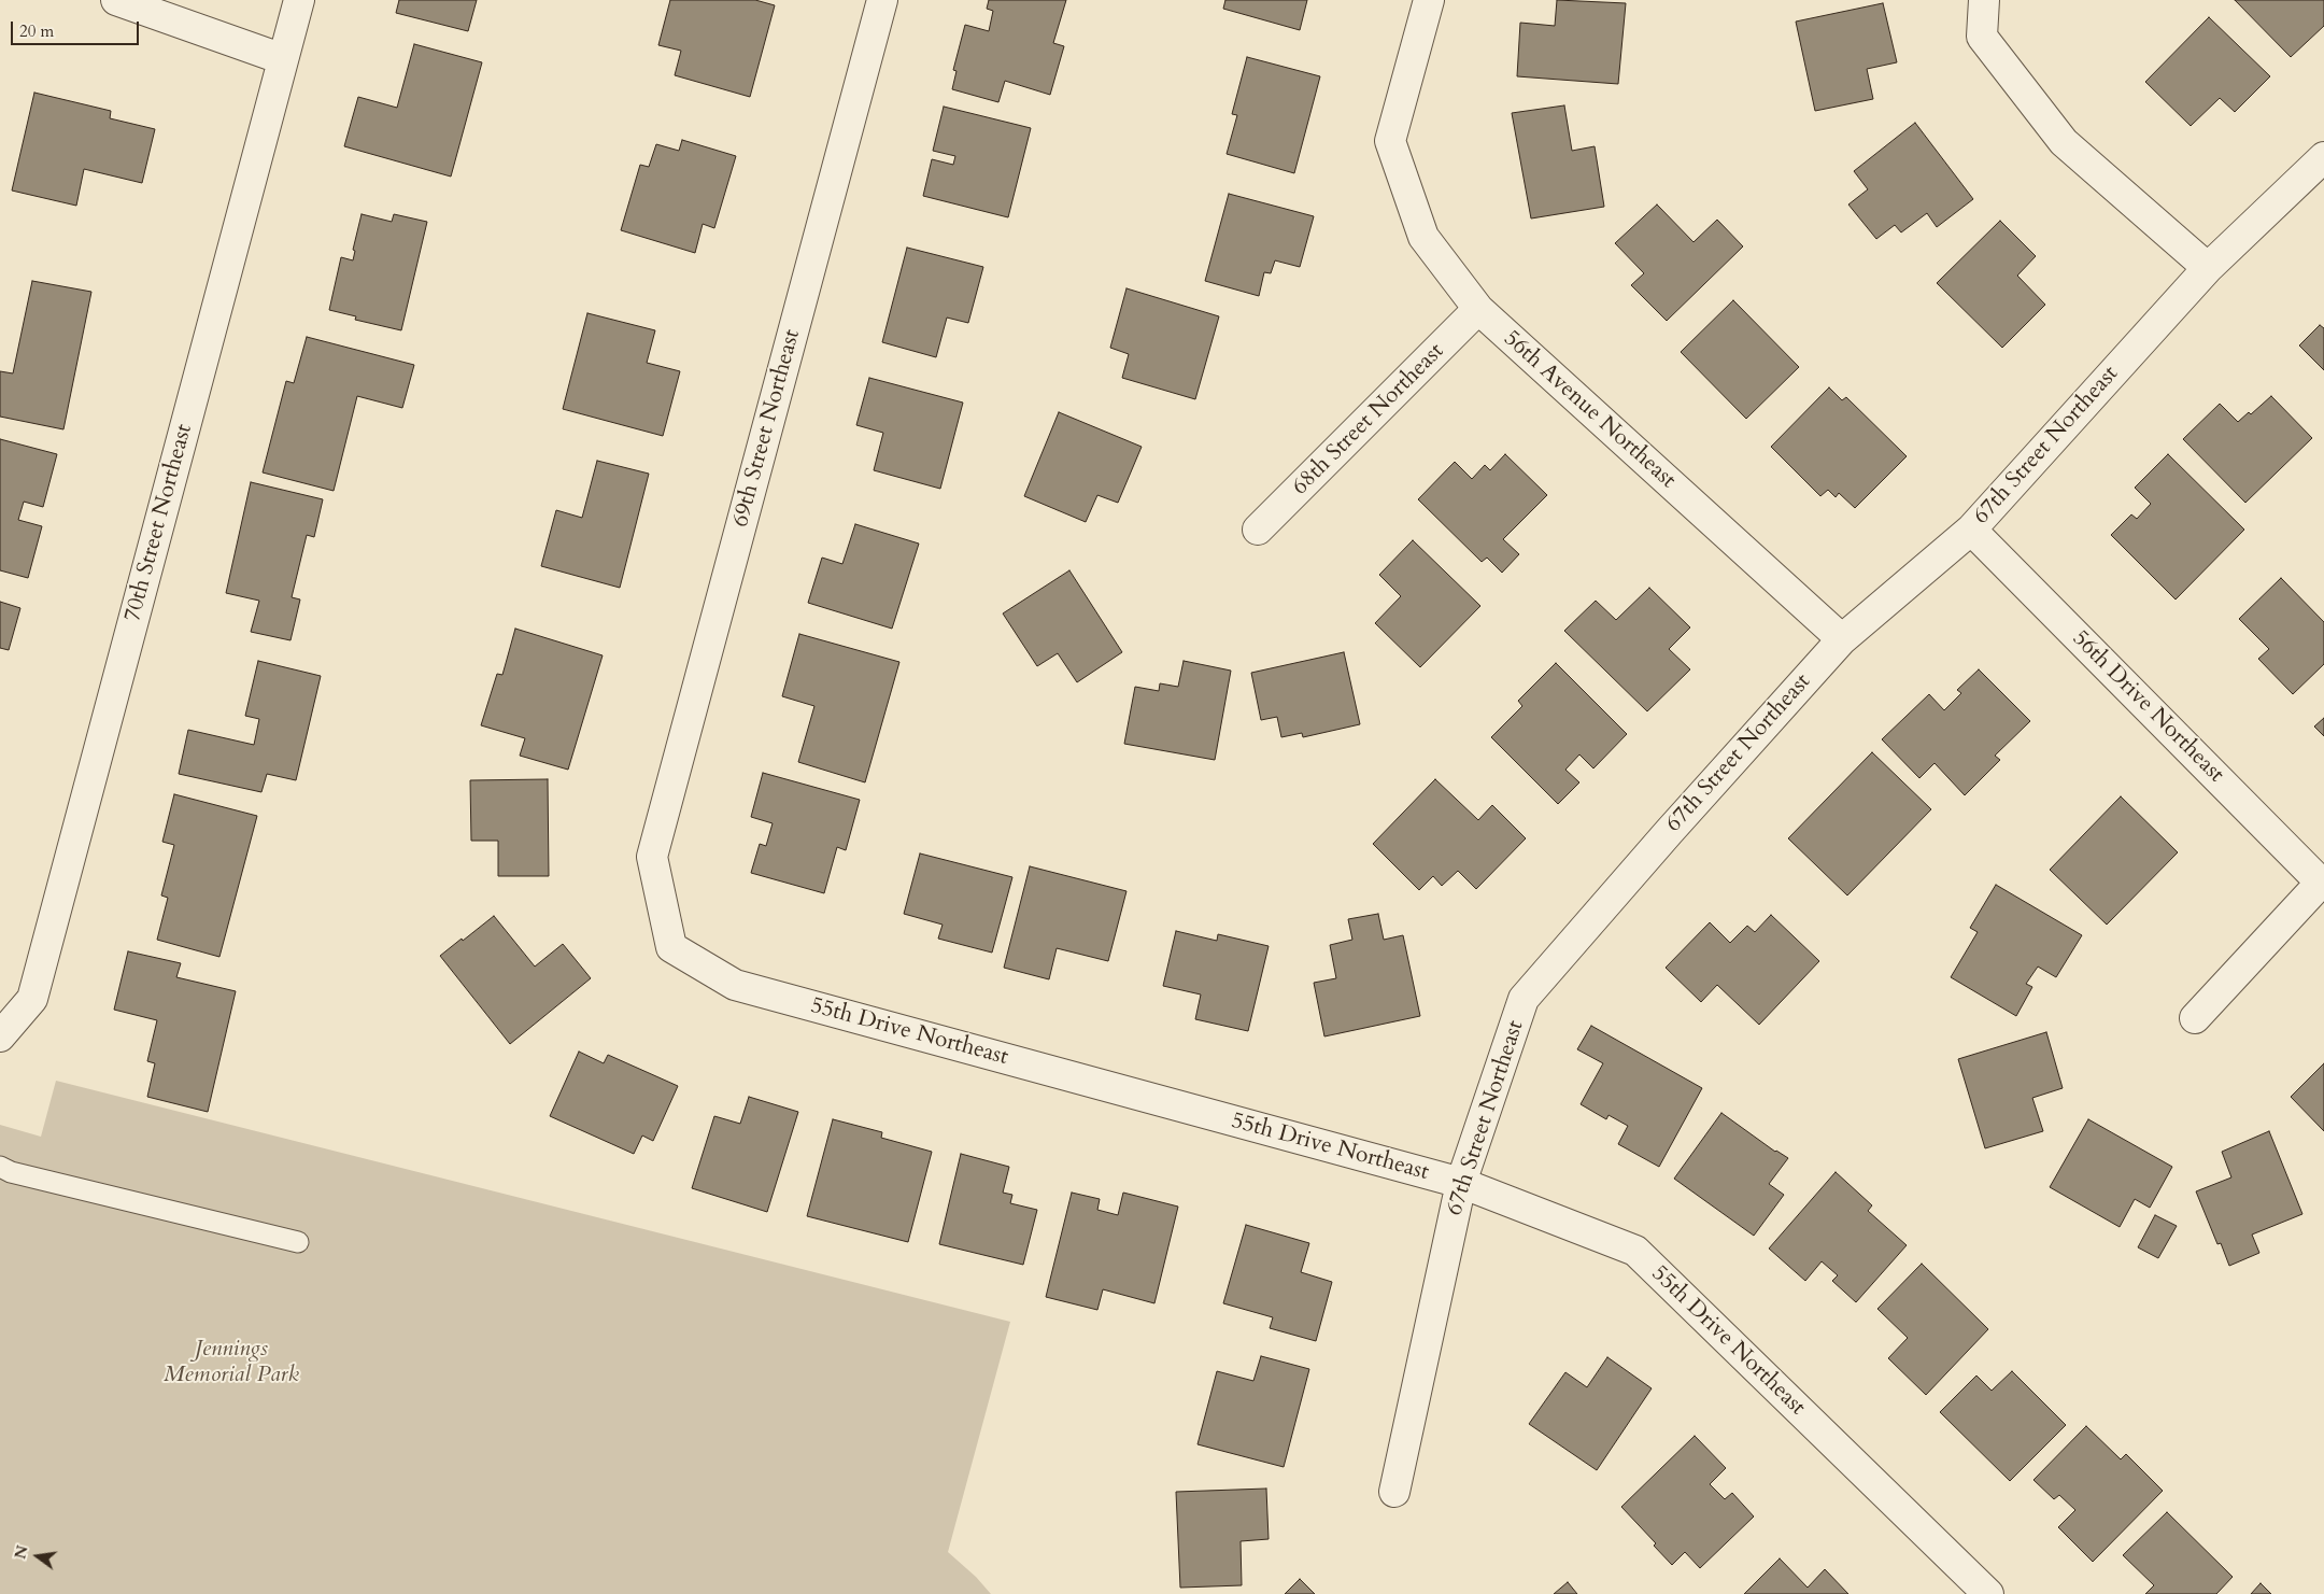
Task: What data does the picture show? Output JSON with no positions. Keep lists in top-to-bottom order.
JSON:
{
  "streets": {
    "street": [
      "56th Avenue Northeast",
      "68th Street Northeast",
      "69th Street Northeast",
      "67th Street Northeast",
      "70th Street Northeast",
      "56th Drive Northeast",
      "55th Drive Northeast"
    ]
  },
  "crossings": [
    ["56th Avenue Northeast", "68th Street Northeast"],
    ["56th Avenue Northeast", "67th Street Northeast"],
    ["69th Street Northeast", "55th Drive Northeast"],
    ["67th Street Northeast", "56th Drive Northeast"],
    ["67th Street Northeast", "55th Drive Northeast"]
  ],
  "parks": ["Jennings Memorial Park"],
  "scale_bar": "20 m",
  "north": "left"
}
